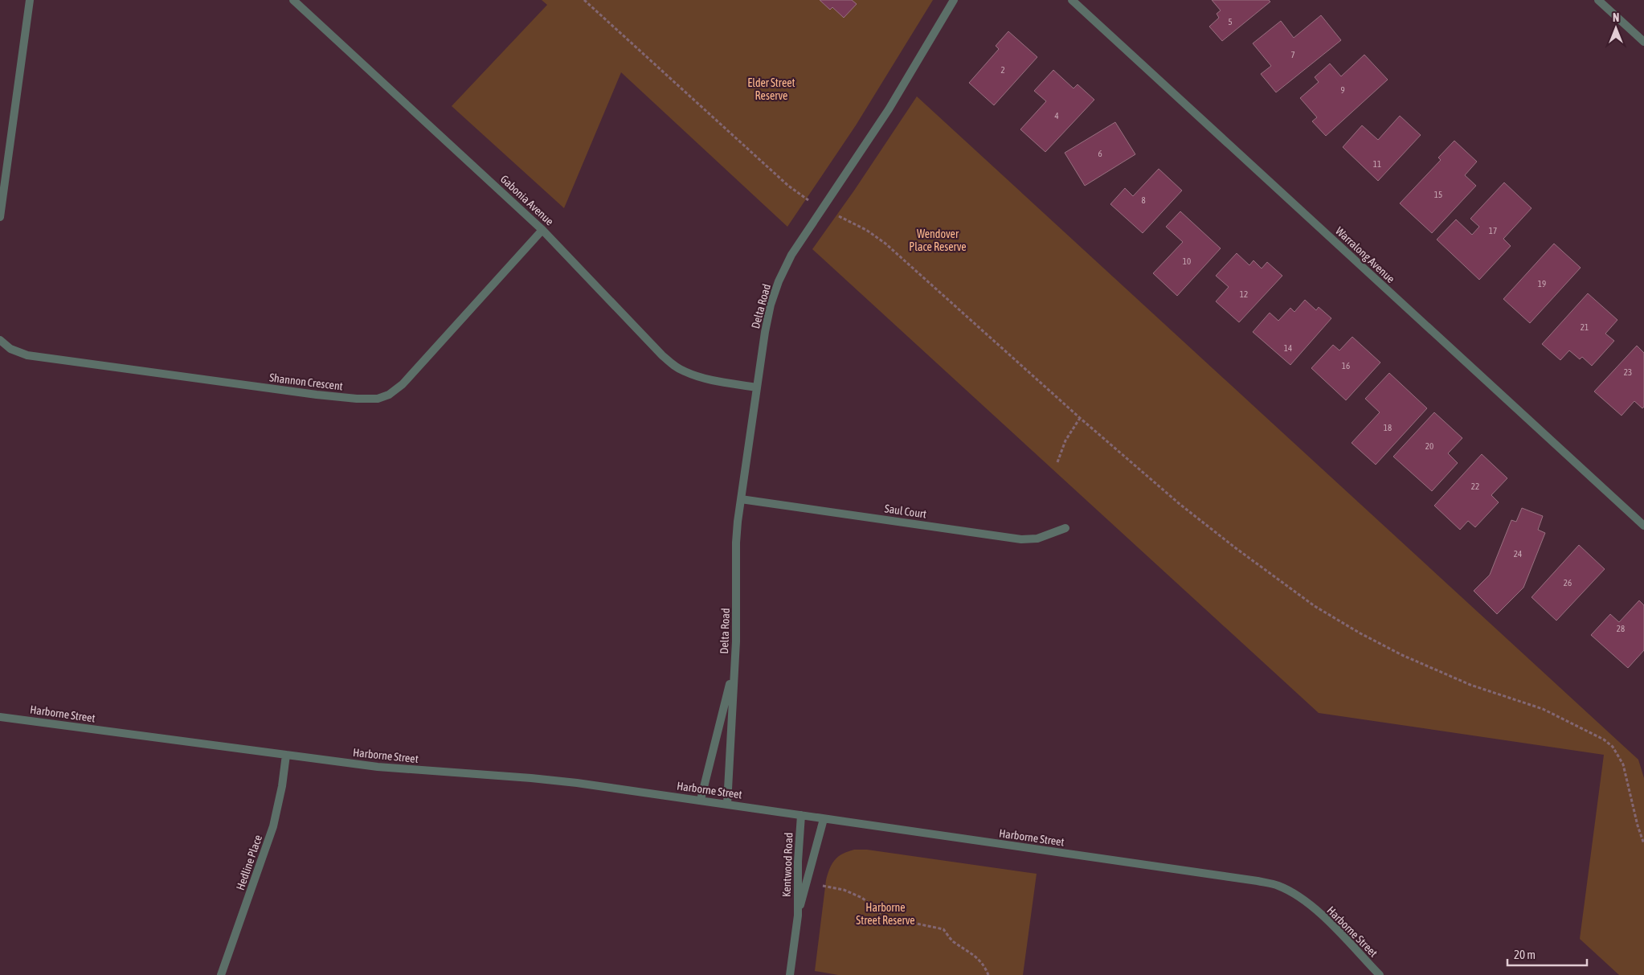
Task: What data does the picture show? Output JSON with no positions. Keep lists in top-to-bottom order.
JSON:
{
  "streets": {
    "street": [
      "Gabonia Avenue",
      "Warralong Avenue",
      "Delta Road",
      "Shannon Crescent",
      "Saul Court",
      "Harborne Street",
      "Hedline Place",
      "Kentwood Road"
    ]
  },
  "crossings": [
    ["Gabonia Avenue", "Delta Road"],
    ["Gabonia Avenue", "Shannon Crescent"],
    ["Delta Road", "Saul Court"],
    ["Delta Road", "Harborne Street"],
    ["Harborne Street", "Hedline Place"],
    ["Harborne Street", "Kentwood Road"]
  ],
  "parks": ["Elder Street Reserve", "Wendover Place Reserve", "Harborne Street Reserve"],
  "house_numbers": [
    "5",
    "7",
    "2",
    "9",
    "4",
    "6",
    "11",
    "15",
    "8",
    "17",
    "10",
    "19",
    "12",
    "21",
    "14",
    "16",
    "23",
    "18",
    "20",
    "22",
    "24",
    "26",
    "28"
  ],
  "scale_bar": "20 m",
  "north": "top"
}
